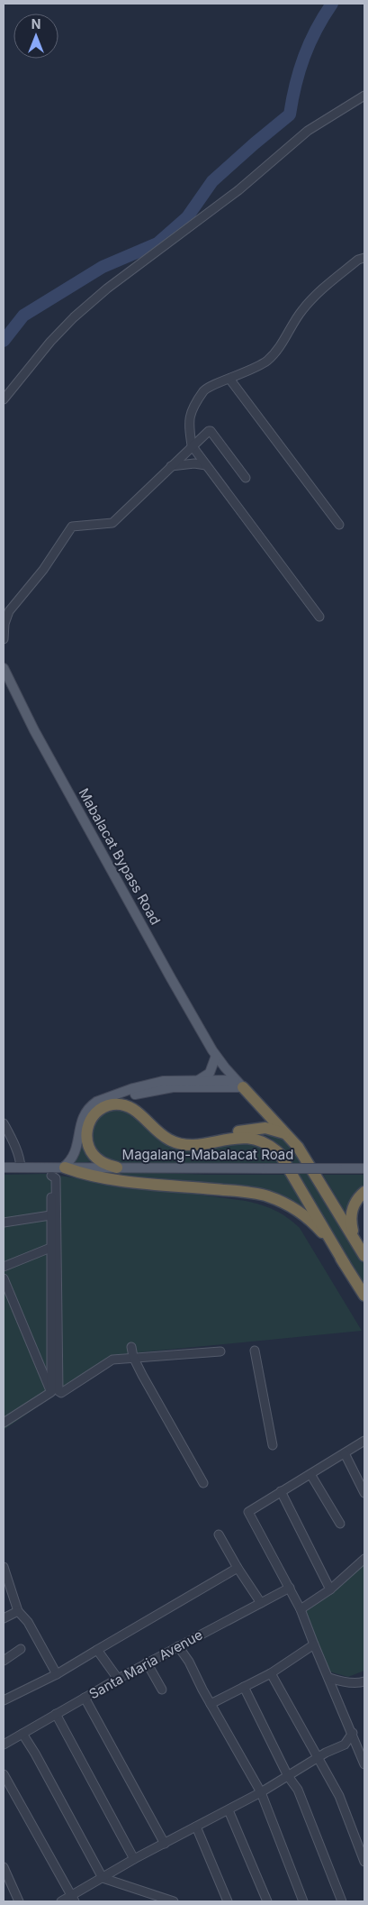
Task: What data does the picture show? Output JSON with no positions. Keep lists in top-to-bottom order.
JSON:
{
  "streets": {
    "main road": ["Mabalacat Bypass Road", "Magalang-Mabalacat Road"],
    "street": ["Santa Maria Avenue"]
  },
  "north": "top"
}
